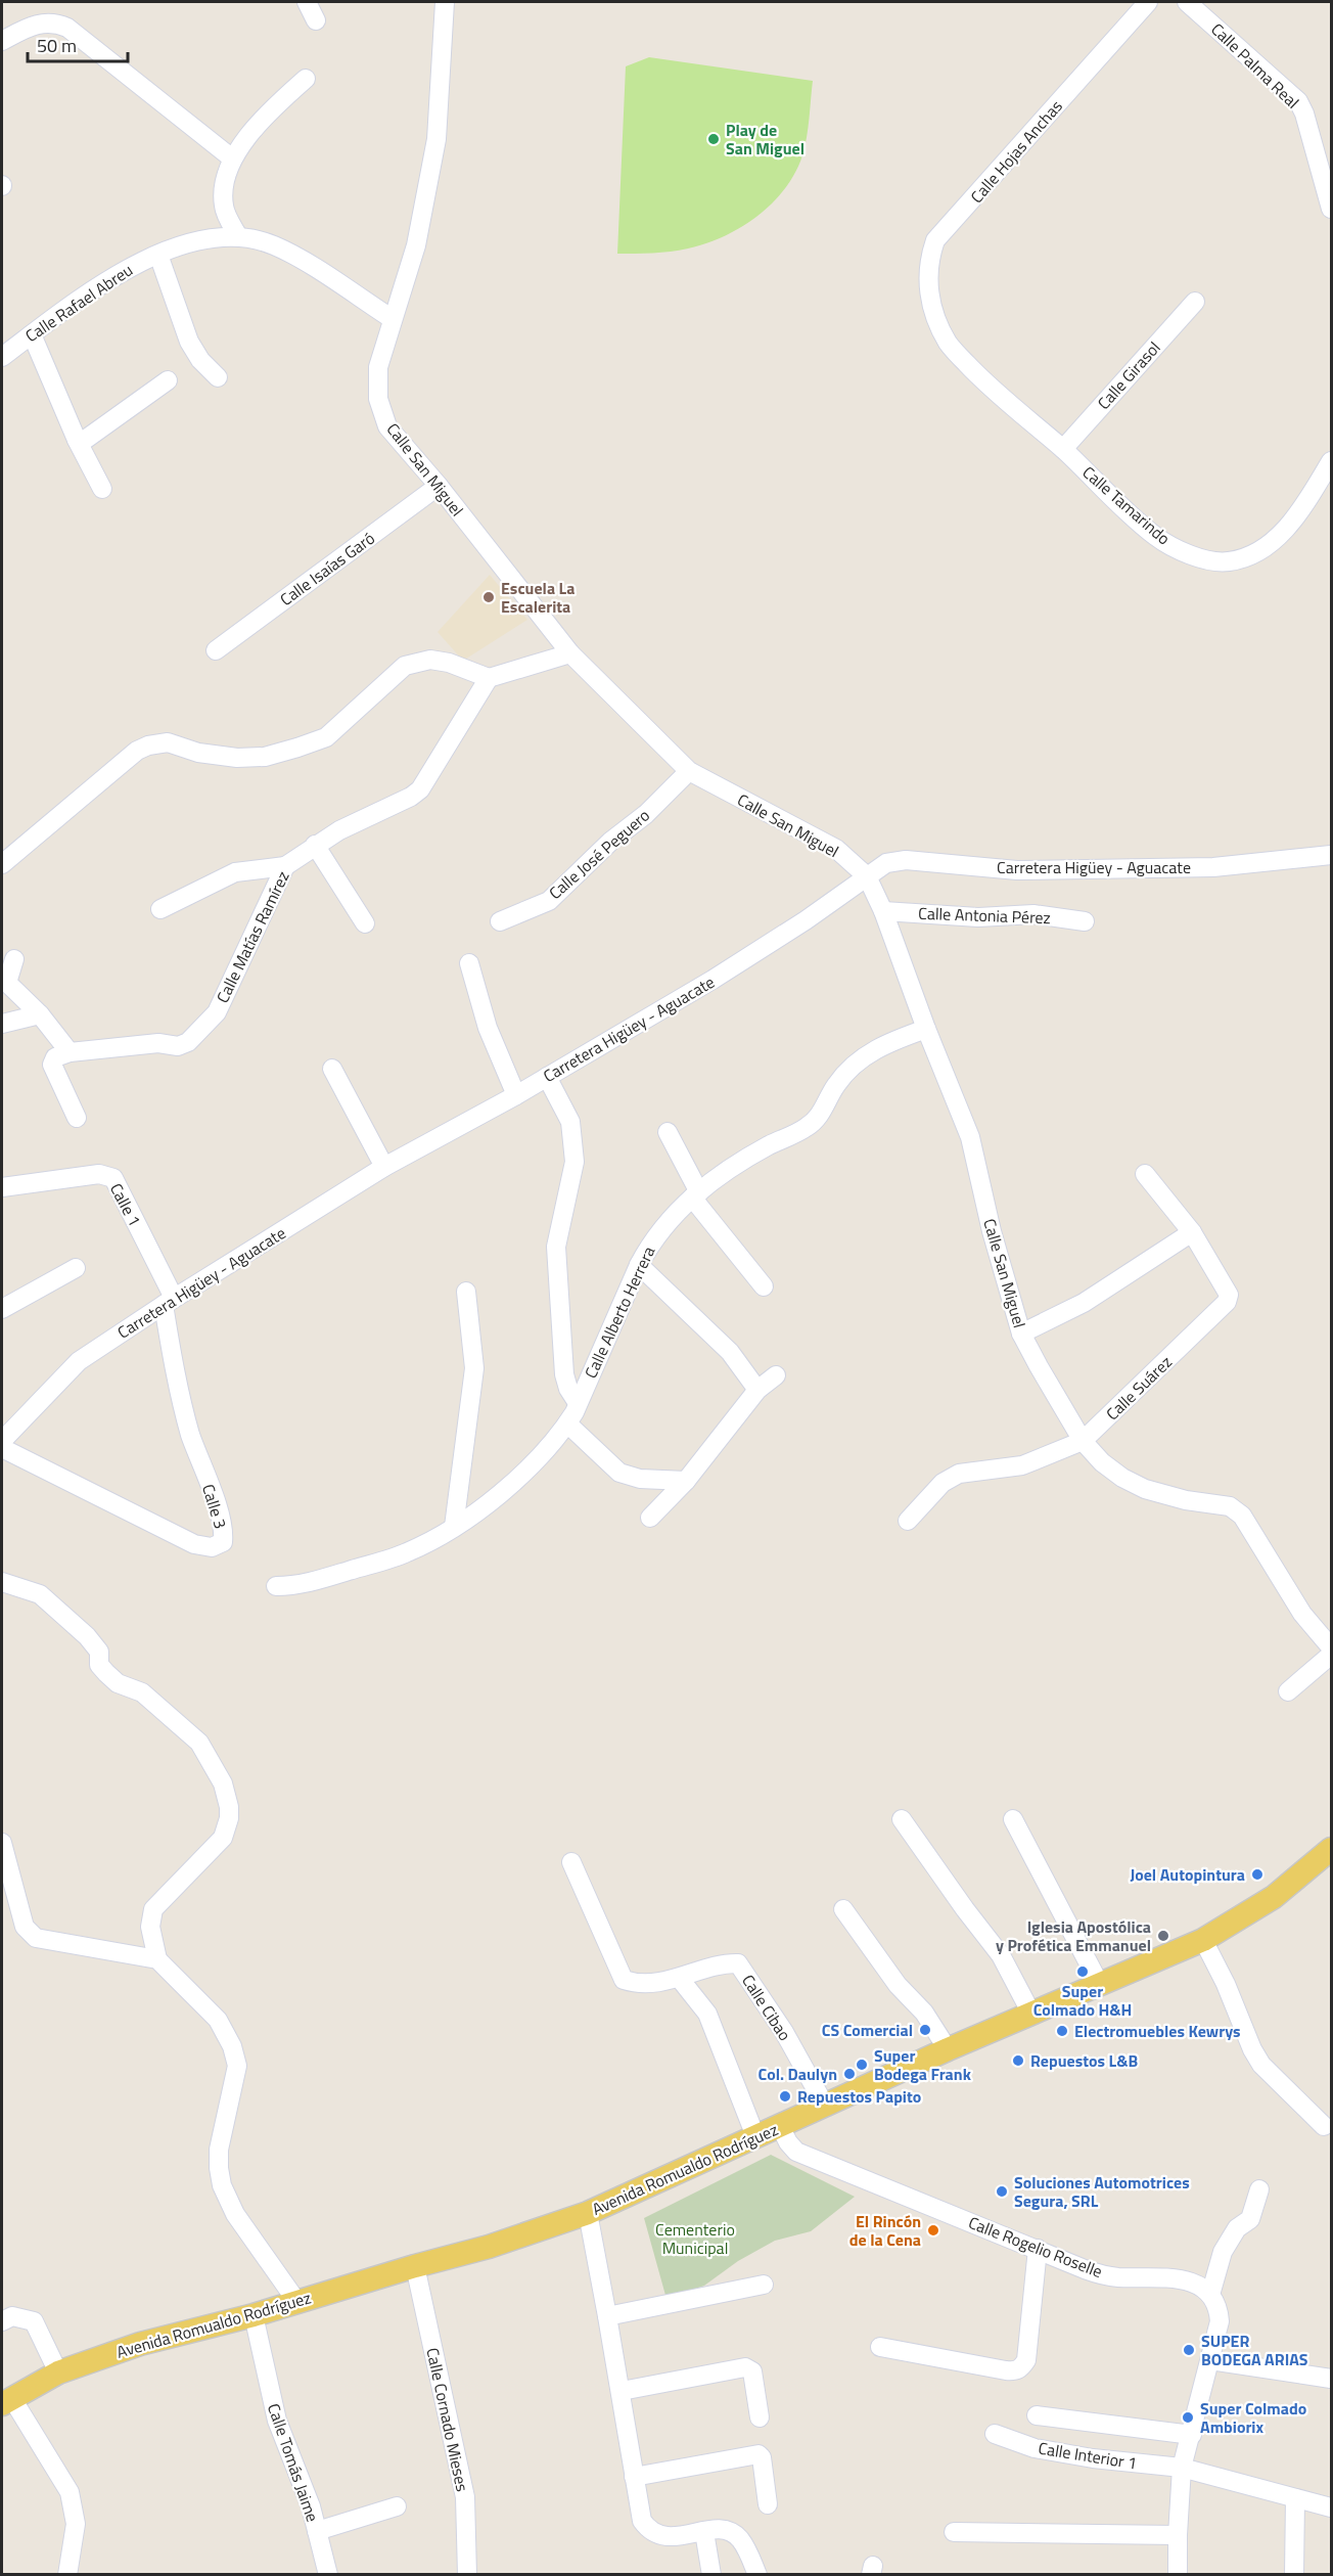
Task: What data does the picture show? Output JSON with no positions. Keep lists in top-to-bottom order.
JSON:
{
  "streets": {
    "main road": ["Avenida Romualdo Rodríguez"],
    "street": [
      "Calle Palma Real",
      "Calle Hojas Anchas",
      "Calle Rafael Abreu",
      "Calle Girasol",
      "Calle San Miguel",
      "Calle Tamarindo",
      "Calle Isaías Garó",
      "Calle José Peguero",
      "Carretera Higüey - Aguacate",
      "Calle Antonia Pérez",
      "Calle Matías Ramírez",
      "Calle 1",
      "Calle Alberto Herrera",
      "Calle Suárez",
      "Calle 3",
      "Calle Cibao",
      "Calle Rogelio Roselle",
      "Calle Cornado Mieses",
      "Calle Interior 1",
      "Calle Tomás Jaime"
    ]
  },
  "crossings": [
    ["Calle Hojas Anchas", "Calle Tamarindo"],
    ["Calle Rafael Abreu", "Calle San Miguel"],
    ["Calle Girasol", "Calle Tamarindo"],
    ["Calle San Miguel", "Calle Isaías Garó"],
    ["Calle San Miguel", "Calle José Peguero"],
    ["Calle San Miguel", "Carretera Higüey - Aguacate"],
    ["Calle San Miguel", "Calle Antonia Pérez"],
    ["Calle San Miguel", "Calle Alberto Herrera"],
    ["Calle San Miguel", "Calle Suárez"],
    ["Carretera Higüey - Aguacate", "Calle 1"],
    ["Carretera Higüey - Aguacate", "Calle 3"],
    ["Calle 1", "Calle 3"],
    ["Calle Cibao", "Avenida Romualdo Rodríguez"],
    ["Avenida Romualdo Rodríguez", "Calle Rogelio Roselle"],
    ["Avenida Romualdo Rodríguez", "Calle Cornado Mieses"],
    ["Avenida Romualdo Rodríguez", "Calle Tomás Jaime"]
  ],
  "parks": ["Cementerio Municipal"],
  "places": [
    "Play de San Miguel",
    "Escuela La Escalerita",
    "Joel Autopintura",
    "Iglesia Apostólica y Profética Emmanuel",
    "Super Colmado H&H",
    "CS Comercial",
    "Electromuebles Kewrys",
    "Repuestos L&B",
    "Super Bodega Frank",
    "Col. Daulyn",
    "Repuestos Papito",
    "Soluciones Automotrices Segura, SRL",
    "El Rincón de la Cena",
    "SUPER BODEGA ARIAS",
    "Super Colmado Ambiorix"
  ],
  "scale_bar": "50 m"
}
